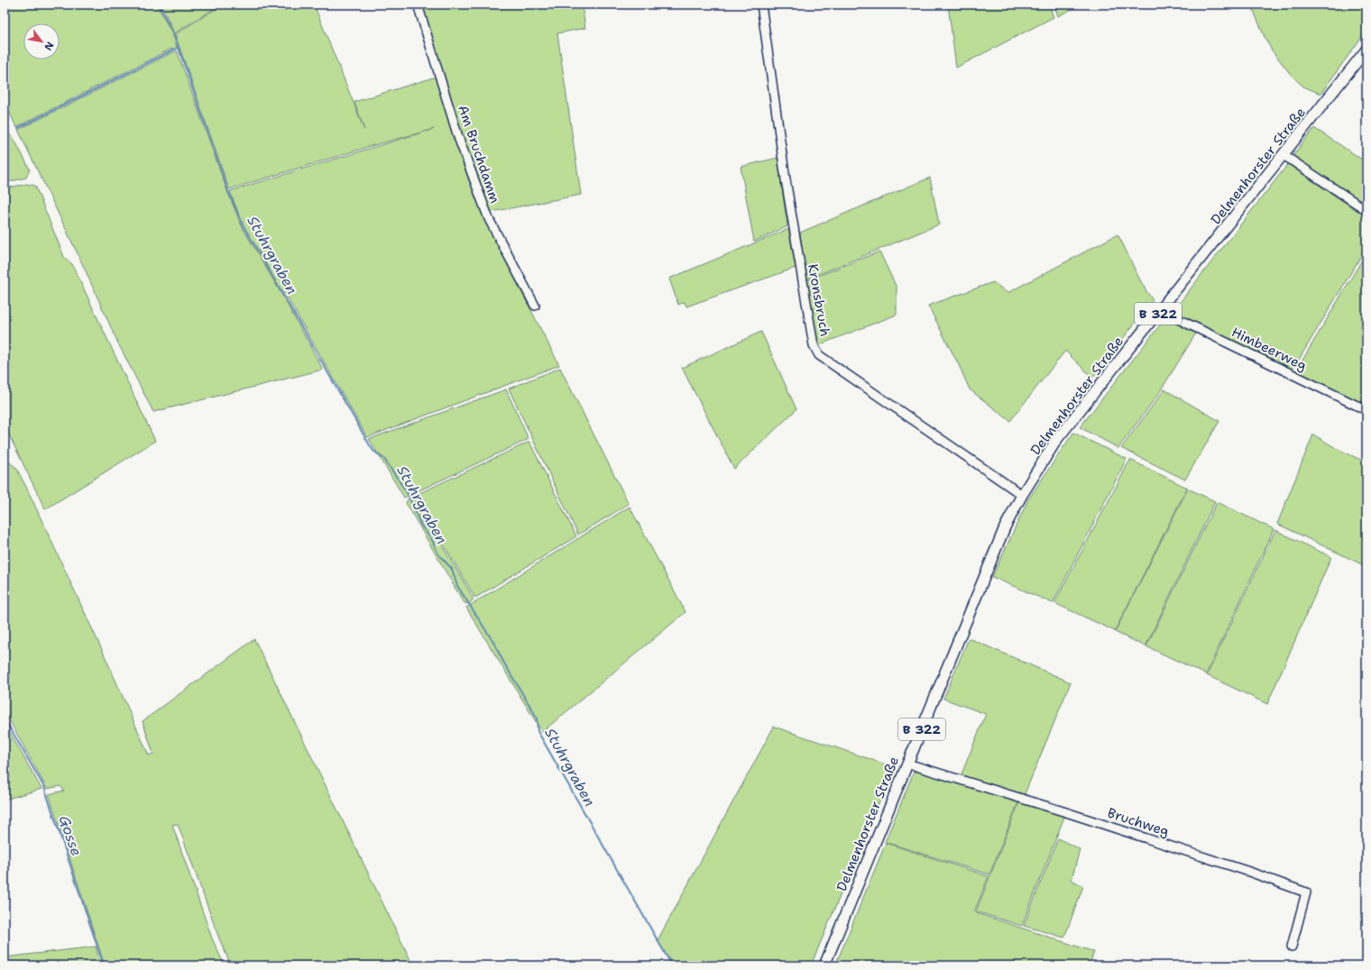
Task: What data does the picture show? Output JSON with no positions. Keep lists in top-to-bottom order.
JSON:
{
  "streets": {
    "main road": ["Delmenhorster Straße", "B 322"],
    "street": [
      "Am Bruchdamm",
      "Kronsbruch",
      "Himbeerweg",
      "Bruchweg"
    ]
  },
  "crossings": [
    ["Delmenhorster Straße", "Kronsbruch"],
    ["Delmenhorster Straße", "Himbeerweg"],
    ["Delmenhorster Straße", "Bruchweg"]
  ],
  "water": ["Stuhrgraben", "Gosse"],
  "north": "bottom right"
}
